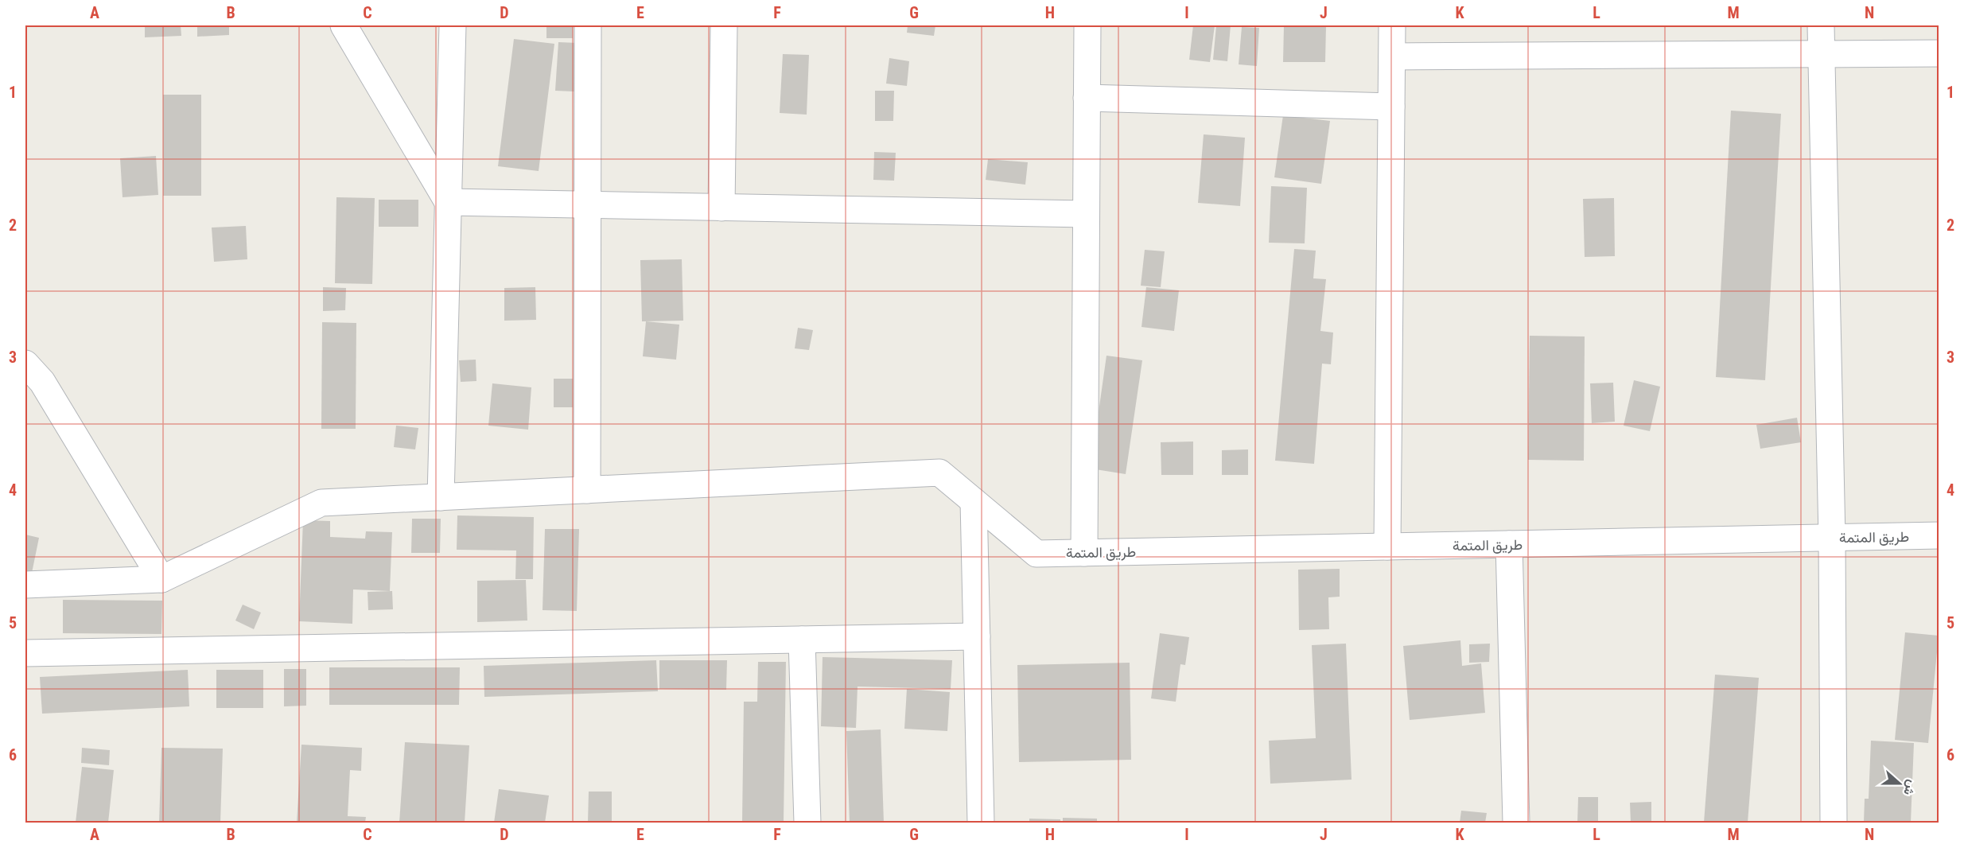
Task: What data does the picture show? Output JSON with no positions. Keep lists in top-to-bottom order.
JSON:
{
  "streets": {
    "street": ["طريق المتمة"]
  },
  "north": "right",
  "grid": {
    "columns": [
      "A",
      "B",
      "C",
      "D",
      "E",
      "F",
      "G",
      "H",
      "I",
      "J",
      "K",
      "L",
      "M",
      "N"
    ],
    "rows": [
      "1",
      "2",
      "3",
      "4",
      "5",
      "6"
    ]
  }
}
